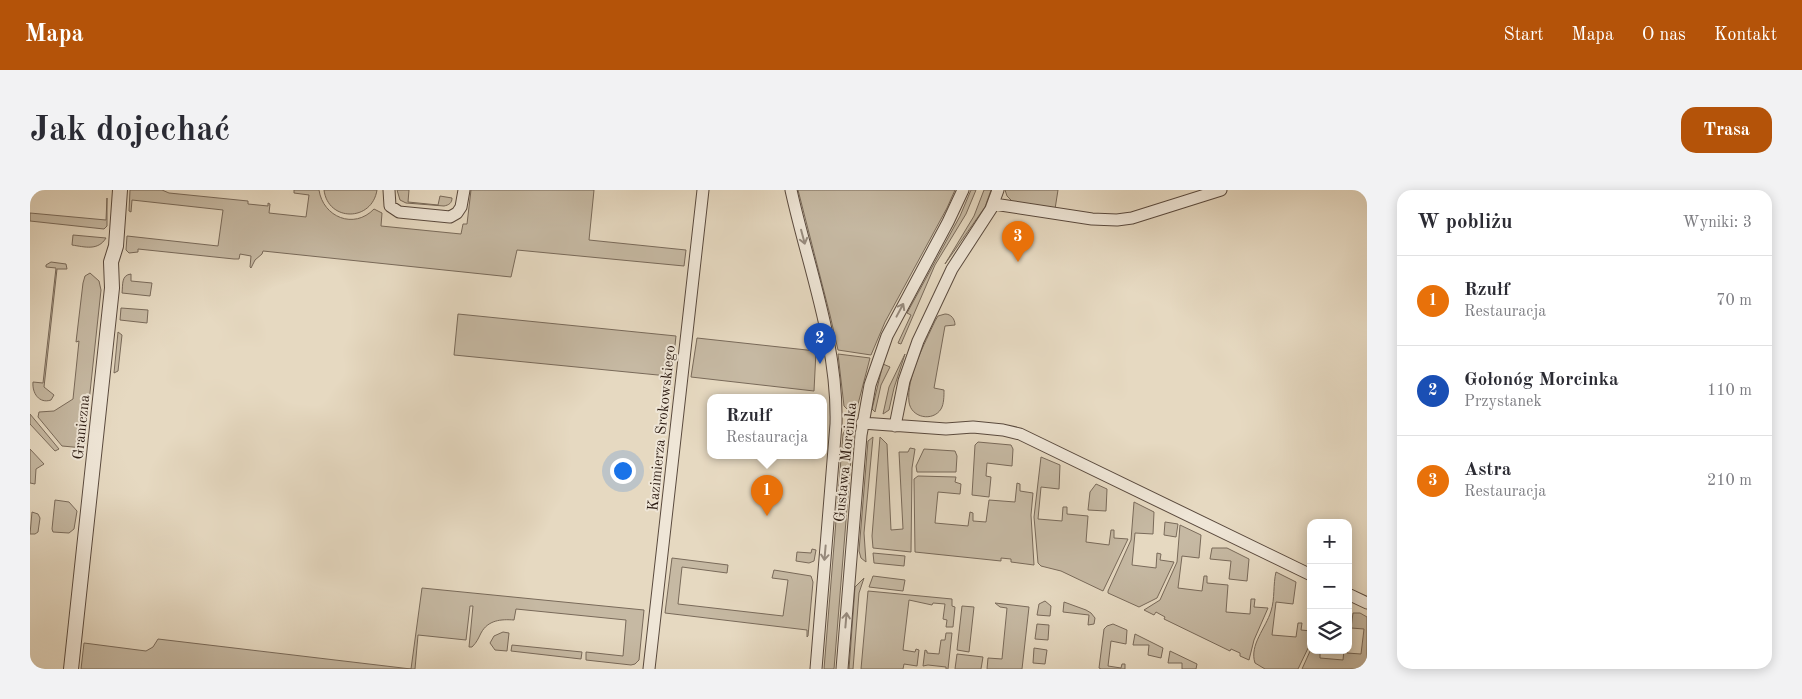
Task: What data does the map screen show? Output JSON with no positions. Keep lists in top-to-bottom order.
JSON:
{
  "streets": {
    "street": ["Graniczna", "Kazimierza Srokowskiego", "Gustawa Morcinka"]
  },
  "page": {
    "header": "Mapa",
    "nav": [
      "Start",
      "Mapa",
      "O nas",
      "Kontakt"
    ],
    "buttons": "Trasa",
    "title": "Jak dojechać",
    "heading": ["W pobliżu", "Wyniki: 3"],
    "pins": ["3", "2", "1"],
    "list": [
      {
        "mark": "1",
        "name": "Rzułf",
        "note": "Restauracja",
        "value": "70 m"
      },
      {
        "mark": "2",
        "name": "Gołonóg Morcinka",
        "note": "Przystanek",
        "value": "110 m"
      },
      {
        "mark": "3",
        "name": "Astra",
        "note": "Restauracja",
        "value": "210 m"
      }
    ],
    "popup": ["Rzułf", "Restauracja"],
    "map_buttons": ["+", "−"]
  }
}
